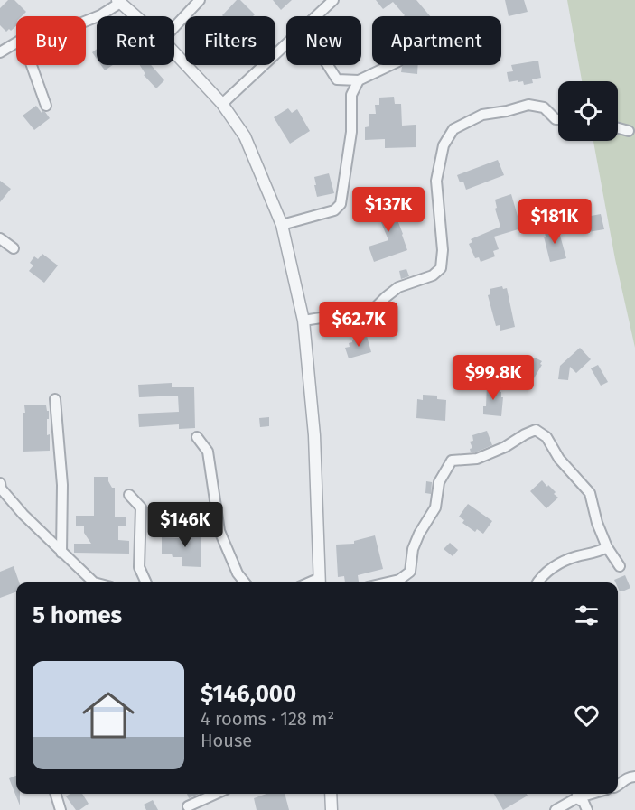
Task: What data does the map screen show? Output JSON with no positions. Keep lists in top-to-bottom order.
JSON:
{
  "page": {
    "chip": [
      "Buy",
      "Rent",
      "Filters",
      "New",
      "Apartment"
    ],
    "price": [
      "$137K",
      "$181K",
      "$62.7K",
      "$99.8K",
      "$146K"
    ],
    "heading": "5 homes",
    "list": [
      {
        "name": "$146,000",
        "note": "4 rooms · 128 m² · House"
      }
    ]
  }
}
